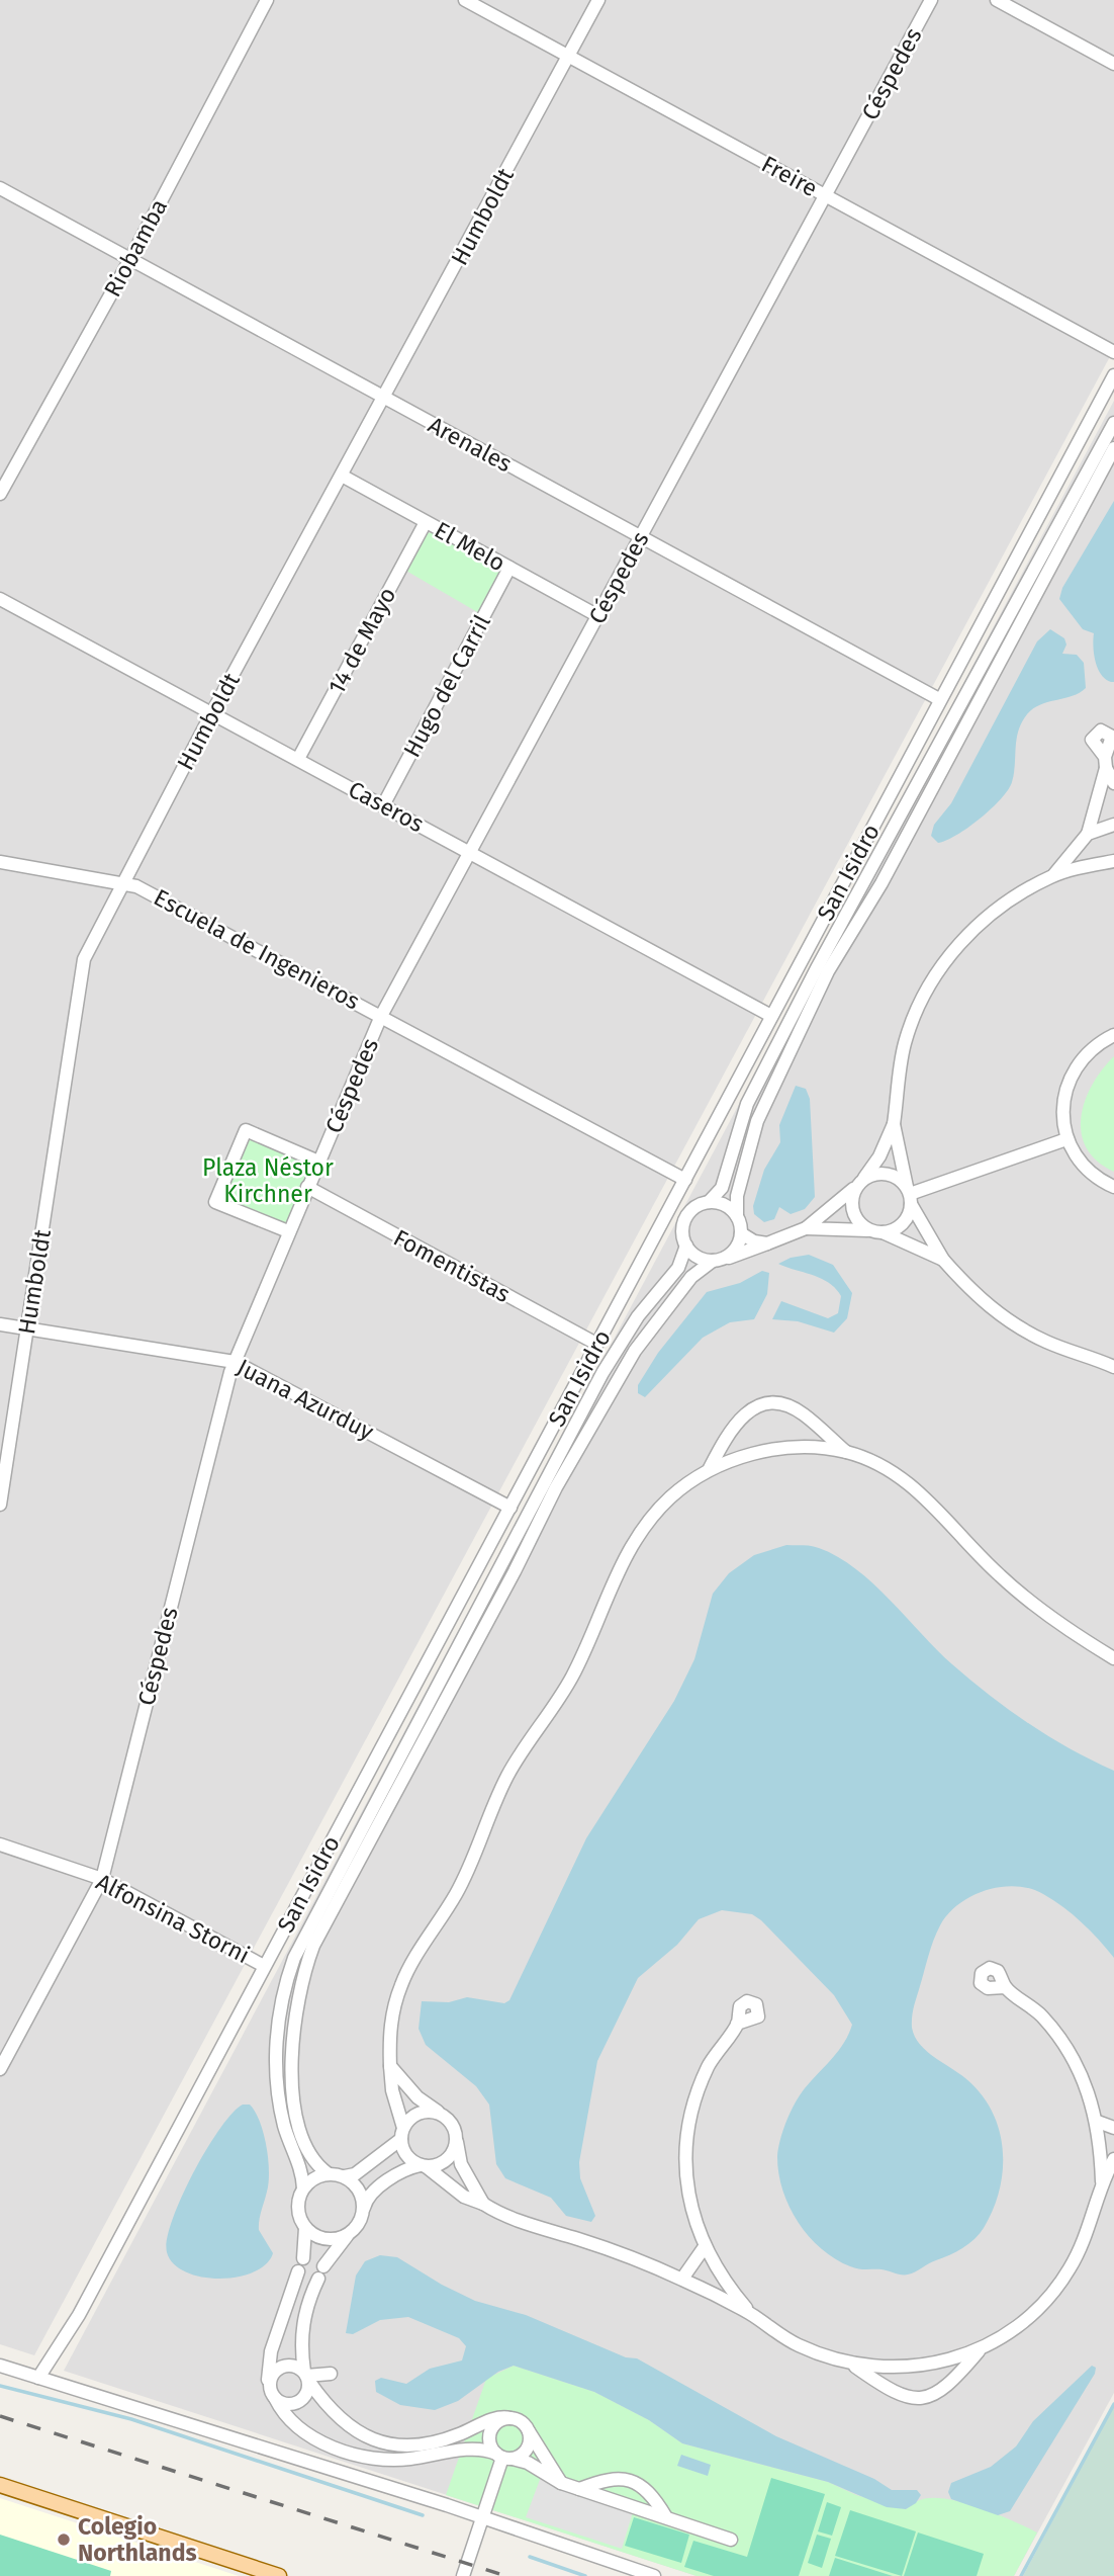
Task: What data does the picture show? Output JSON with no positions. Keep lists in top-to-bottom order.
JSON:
{
  "streets": {
    "street": [
      "Céspedes",
      "Freire",
      "Humboldt",
      "Riobamba",
      "Arenales",
      "El Melo",
      "14 de Mayo",
      "Hugo del Carril",
      "Caseros",
      "San Isidro",
      "Escuela de Ingenieros",
      "Fomentistas",
      "Juana Azurduy",
      "Alfonsina Storni"
    ]
  },
  "crossings": [
    ["Céspedes", "Freire"],
    ["Céspedes", "Arenales"],
    ["Céspedes", "El Melo"],
    ["Céspedes", "Caseros"],
    ["Céspedes", "Escuela de Ingenieros"],
    ["Céspedes", "Fomentistas"],
    ["Céspedes", "Juana Azurduy"],
    ["Céspedes", "Alfonsina Storni"],
    ["Freire", "Humboldt"],
    ["Humboldt", "Arenales"],
    ["Humboldt", "El Melo"],
    ["Humboldt", "Caseros"],
    ["Humboldt", "Escuela de Ingenieros"],
    ["Humboldt", "Juana Azurduy"],
    ["Riobamba", "Arenales"],
    ["Arenales", "San Isidro"],
    ["El Melo", "14 de Mayo"],
    ["El Melo", "Hugo del Carril"],
    ["14 de Mayo", "Caseros"],
    ["Hugo del Carril", "Caseros"],
    ["Caseros", "San Isidro"],
    ["San Isidro", "Escuela de Ingenieros"],
    ["San Isidro", "Fomentistas"],
    ["San Isidro", "Juana Azurduy"],
    ["San Isidro", "Alfonsina Storni"]
  ],
  "parks": ["Plaza Néstor Kirchner"],
  "places": ["Colegio Northlands"]
}
